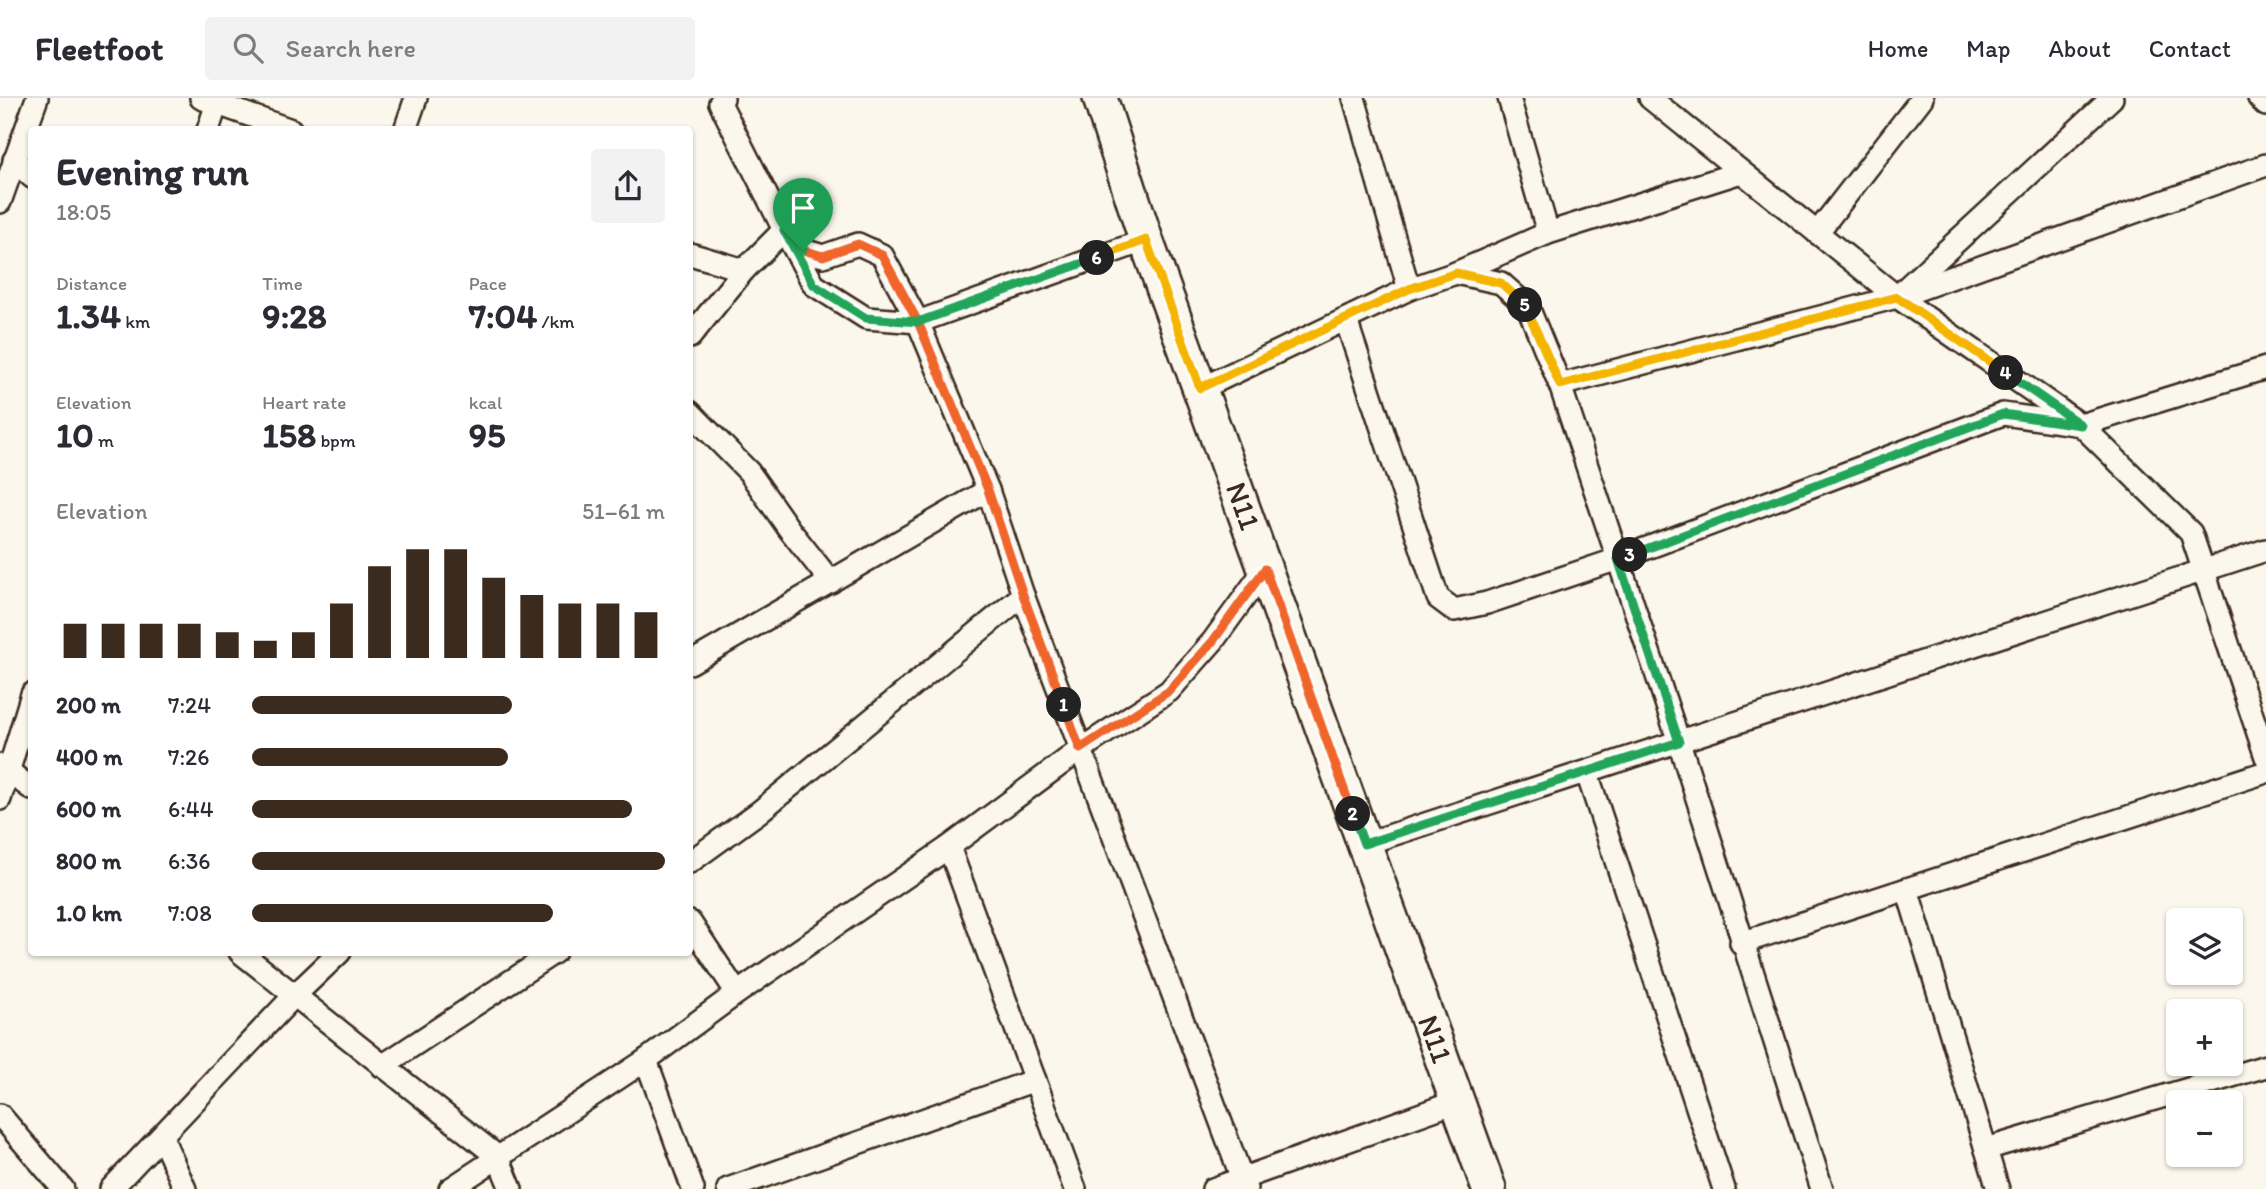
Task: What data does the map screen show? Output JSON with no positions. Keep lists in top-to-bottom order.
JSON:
{
  "streets": {
    "main road": ["N11"]
  },
  "page": {
    "header": "Fleetfoot",
    "search": "Search here",
    "nav": [
      "Home",
      "Map",
      "About",
      "Contact"
    ],
    "heading": ["Evening run", "18:05"],
    "pins": [
      "6",
      "5",
      "4",
      "3",
      "1",
      "2"
    ],
    "stats": [
      ["Distance", "1.34 km"],
      ["Time", "9:28"],
      ["Pace", "7:04 /km"],
      ["Elevation", "10 m"],
      ["Heart rate", "158 bpm"],
      ["kcal", "95"]
    ],
    "chart": ["Elevation", "51–61 m"],
    "list": [
      {
        "name": "200 m",
        "note": "7:24"
      },
      {
        "name": "400 m",
        "note": "7:26"
      },
      {
        "name": "600 m",
        "note": "6:44"
      },
      {
        "name": "800 m",
        "note": "6:36"
      },
      {
        "name": "1.0 km",
        "note": "7:08"
      }
    ],
    "map_buttons": ["+", "−"]
  }
}
